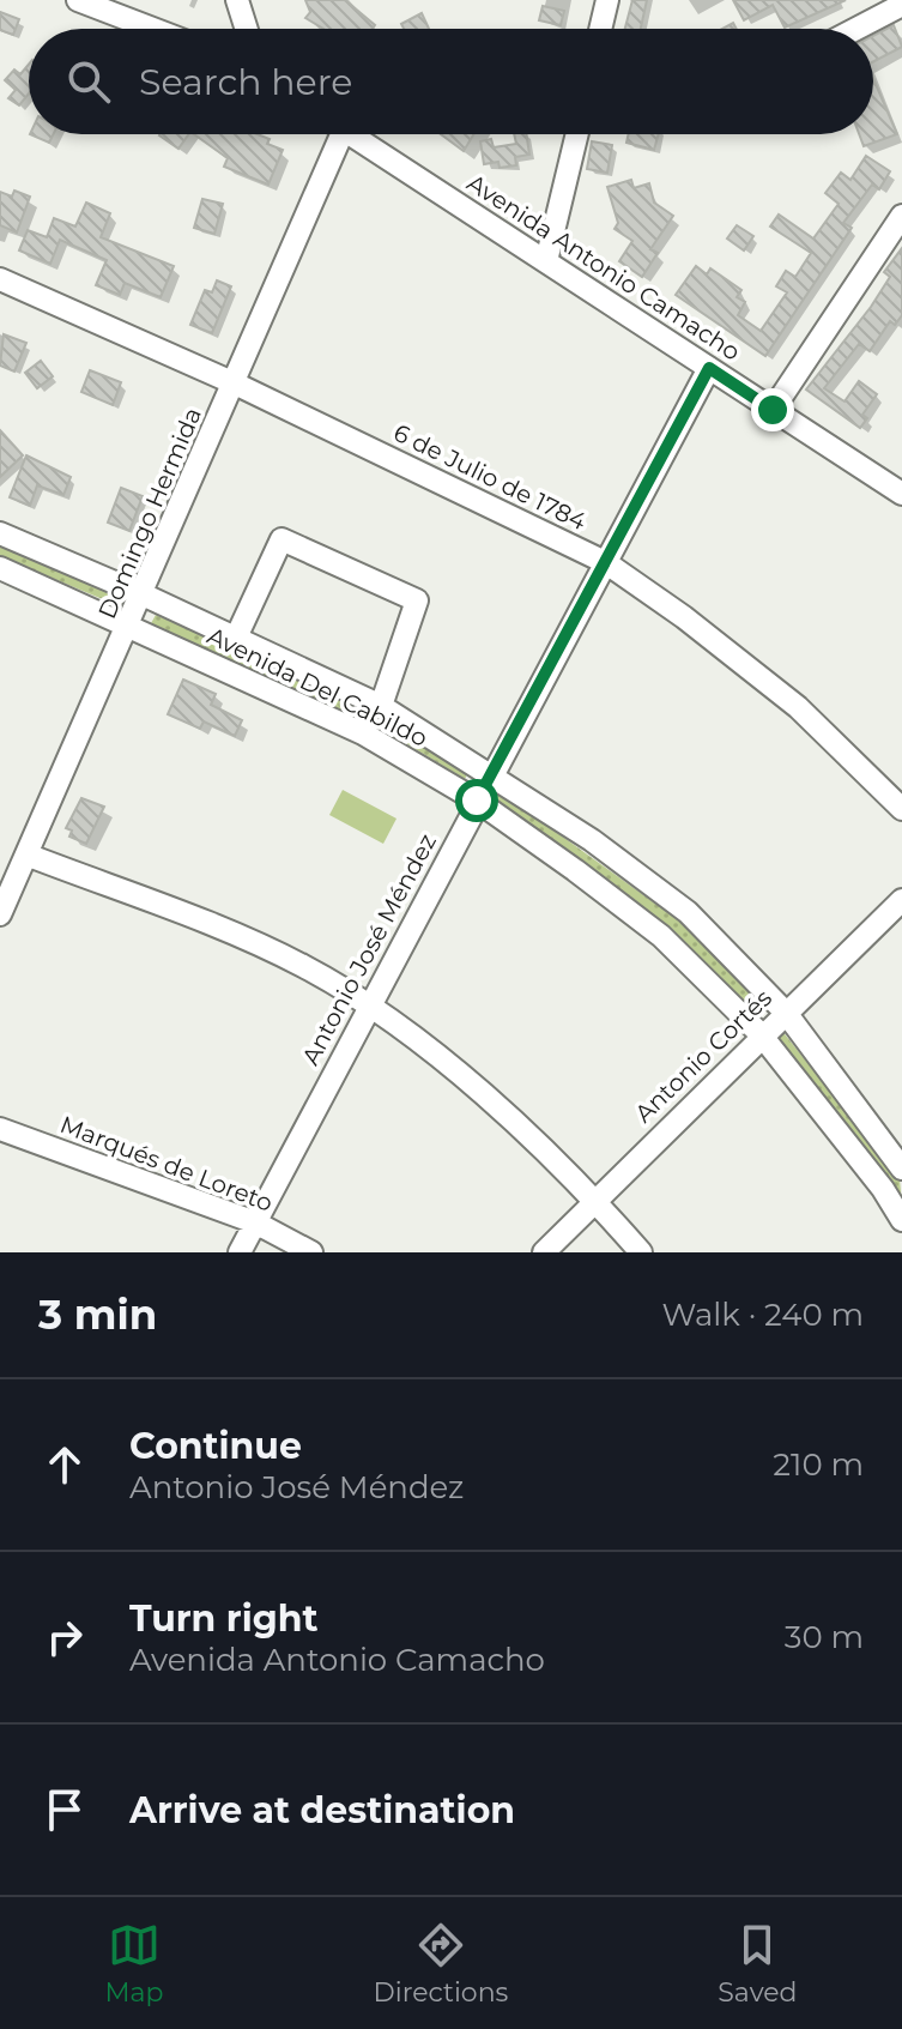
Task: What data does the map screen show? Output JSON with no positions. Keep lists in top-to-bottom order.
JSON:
{
  "streets": {
    "street": [
      "Avenida Antonio Camacho",
      "6 de Julio de 1784",
      "Domingo Hermida",
      "Avenida Del Cabildo",
      "Antonio José Méndez",
      "Antonio Cortés",
      "Marqués de Loreto"
    ]
  },
  "crossings": [
    ["Avenida Antonio Camacho", "Antonio José Méndez"],
    ["6 de Julio de 1784", "Domingo Hermida"],
    ["6 de Julio de 1784", "Antonio José Méndez"],
    ["Domingo Hermida", "Avenida Del Cabildo"],
    ["Avenida Del Cabildo", "Antonio José Méndez"],
    ["Avenida Del Cabildo", "Antonio Cortés"],
    ["Antonio José Méndez", "Marqués de Loreto"]
  ],
  "page": {
    "search": "Search here",
    "heading": ["3 min", "Walk · 240 m"],
    "list": [
      ["Continue", "Antonio José Méndez", "210 m"],
      ["Turn right", "Avenida Antonio Camacho", "30 m"],
      "Arrive at destination"
    ],
    "nav": ["Map", "Directions", "Saved"]
  }
}
